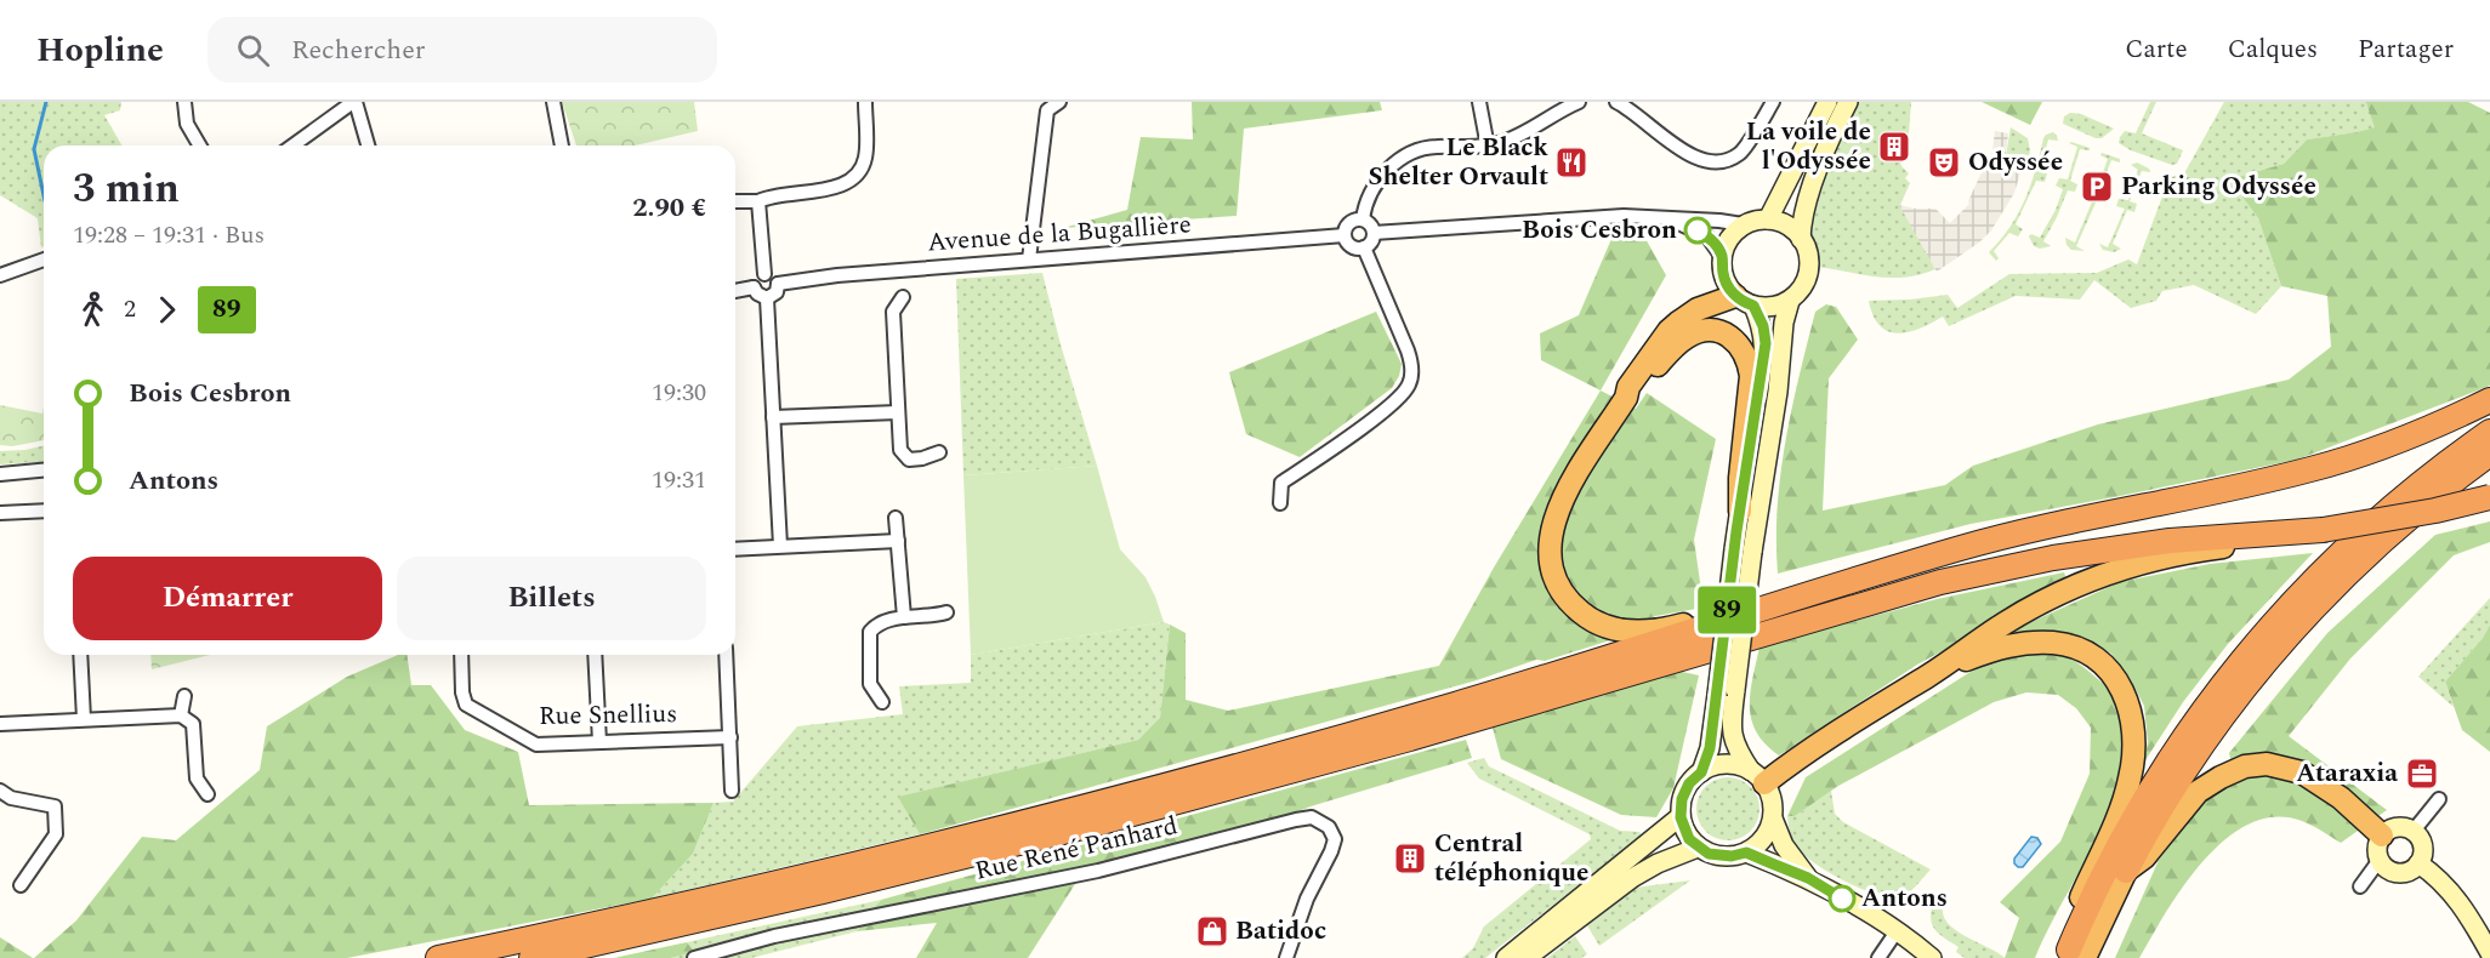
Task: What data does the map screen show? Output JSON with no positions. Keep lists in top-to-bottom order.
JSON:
{
  "streets": {
    "street": ["Avenue de la Bugallière", "Rue Snellius", "Rue René Panhard"]
  },
  "places": {
    "building": ["La voile de l'Odyssée", "Central téléphonique"],
    "restaurant": ["Le Black Shelter Orvault"],
    "theatre": ["Odyssée"],
    "parking": ["Parking Odyssée"],
    "other": ["Bois Cesbron", "Antons"],
    "office": ["Ataraxia"],
    "shop": ["Batidoc"]
  },
  "lines": ["bus line 89"],
  "page": {
    "header": "Hopline",
    "search": "Rechercher",
    "nav": ["Carte", "Calques", "Partager"],
    "on_map": "89",
    "heading": ["3 min", "19:28 – 19:31 · Bus", "2.90 €"],
    "legs": ["2", "89"],
    "list": [
      {
        "name": "Bois Cesbron",
        "value": "19:30"
      },
      {
        "name": "Antons",
        "value": "19:31"
      }
    ],
    "buttons": ["Démarrer", "Billets"]
  }
}
